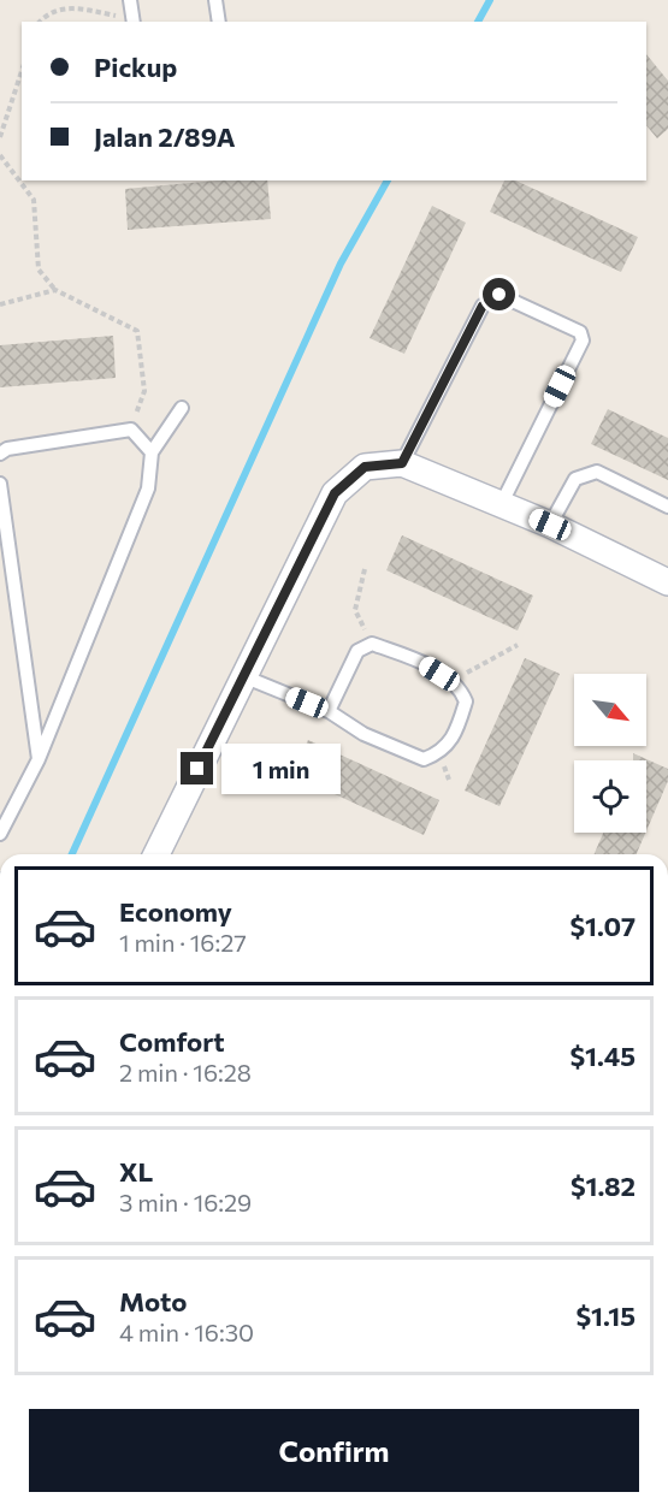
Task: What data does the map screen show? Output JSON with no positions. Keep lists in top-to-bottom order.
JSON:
{
  "north": "bottom right",
  "page": {
    "banner": ["Pickup", "Jalan 2/89A"],
    "bubble": "1 min",
    "list": [
      {
        "name": "Economy",
        "note": "1 min · 16:27",
        "value": "$1.07"
      },
      {
        "name": "Comfort",
        "note": "2 min · 16:28",
        "value": "$1.45"
      },
      {
        "name": "XL",
        "note": "3 min · 16:29",
        "value": "$1.82"
      },
      {
        "name": "Moto",
        "note": "4 min · 16:30",
        "value": "$1.15"
      }
    ],
    "buttons": "Confirm"
  }
}
